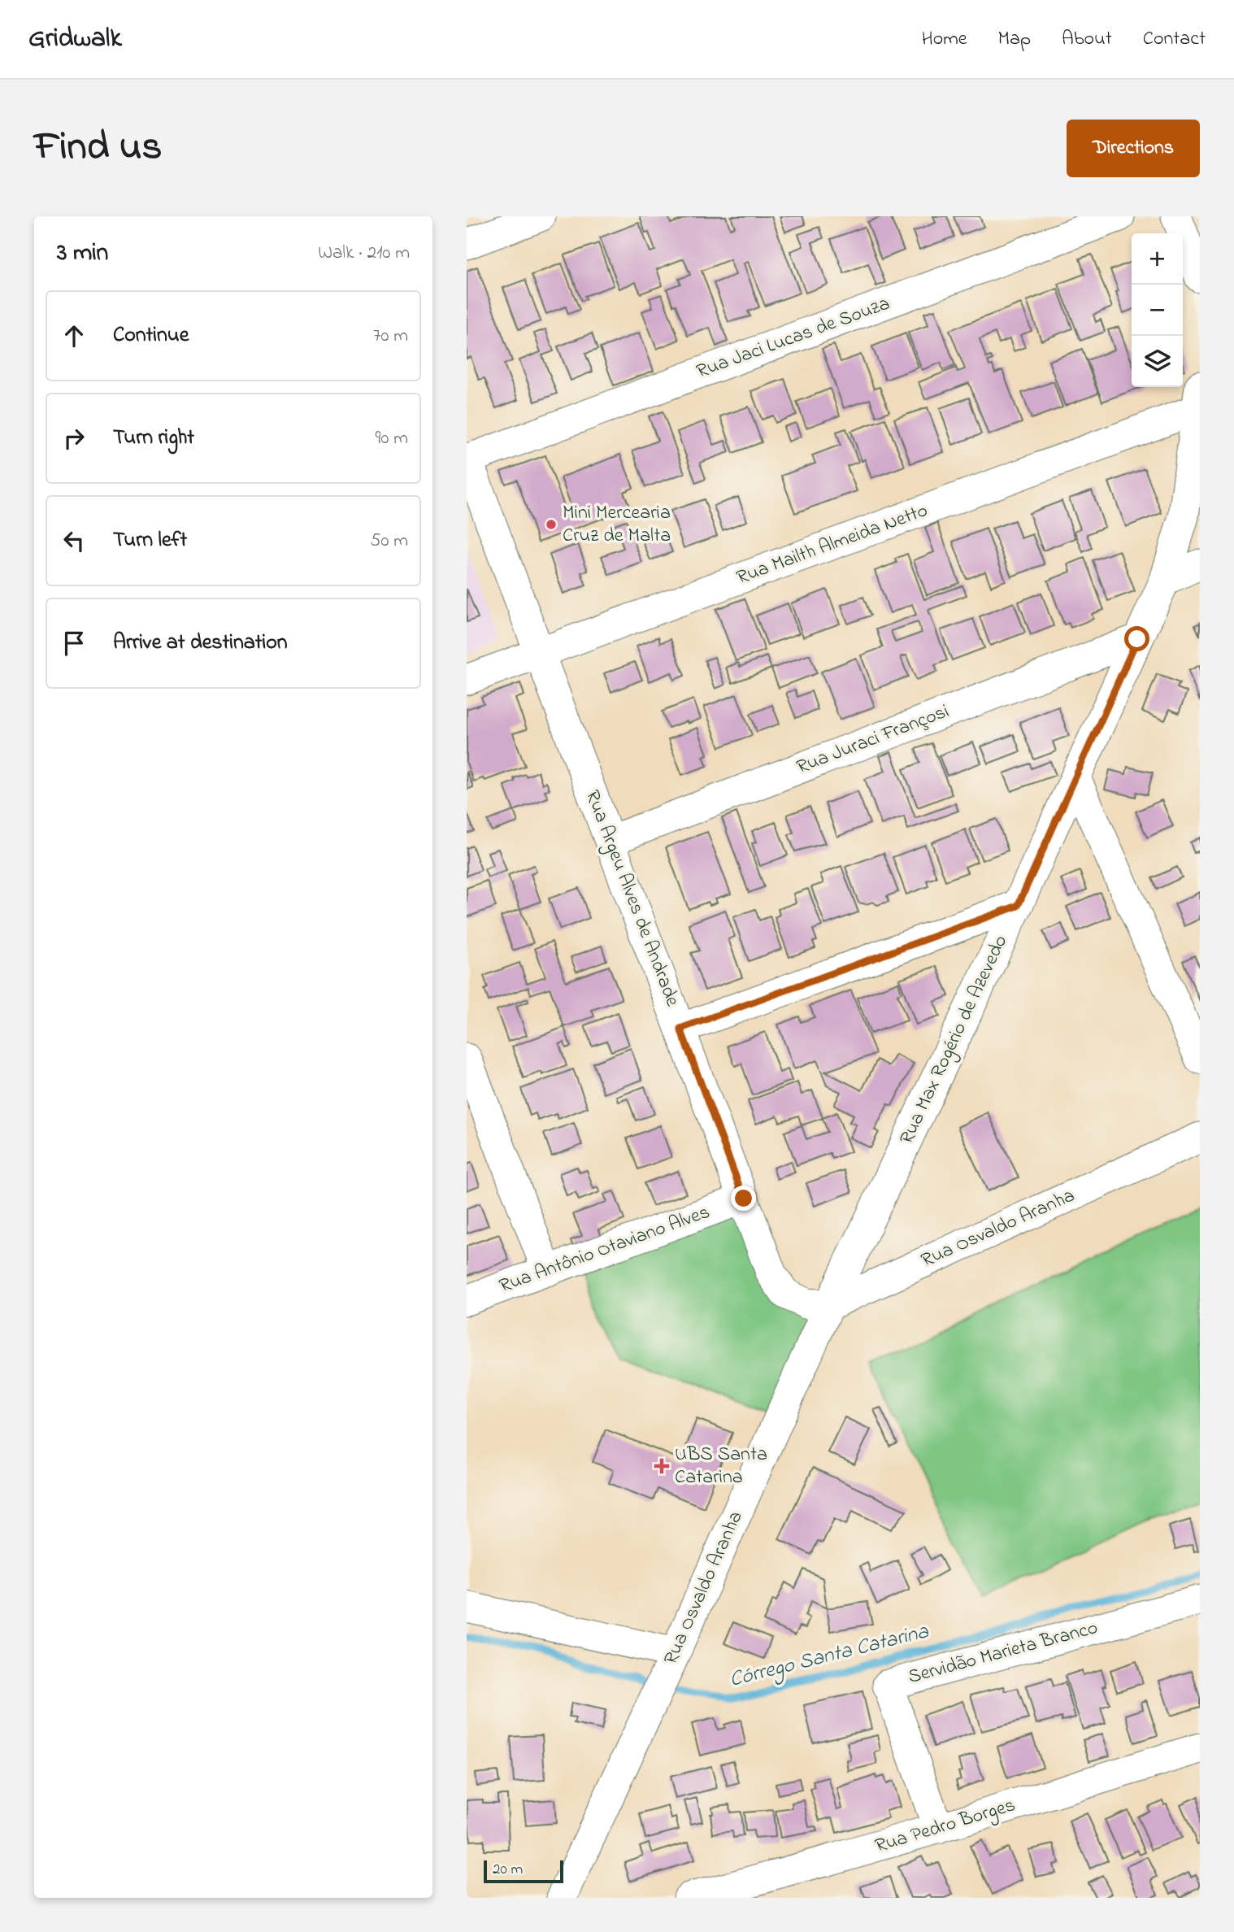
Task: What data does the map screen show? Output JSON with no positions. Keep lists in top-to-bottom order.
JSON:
{
  "streets": {
    "street": [
      "Rua Jaci Lucas de Souza",
      "Rua Mailth Almeida Netto",
      "Rua Juraci Françosi",
      "Rua Argeu Alves de Andrade",
      "Rua Max Rogério de Azevedo",
      "Rua Osvaldo Aranha",
      "Rua Antônio Otaviano Alves",
      "Servidão Marieta Branco",
      "Rua Pedro Borges"
    ]
  },
  "crossings": [
    ["Rua Jaci Lucas de Souza", "Rua Argeu Alves de Andrade"],
    ["Rua Mailth Almeida Netto", "Rua Argeu Alves de Andrade"],
    ["Rua Mailth Almeida Netto", "Rua Max Rogério de Azevedo"],
    ["Rua Juraci Françosi", "Rua Argeu Alves de Andrade"],
    ["Rua Juraci Françosi", "Rua Max Rogério de Azevedo"],
    ["Rua Argeu Alves de Andrade", "Rua Max Rogério de Azevedo"],
    ["Rua Argeu Alves de Andrade", "Rua Osvaldo Aranha"],
    ["Rua Argeu Alves de Andrade", "Rua Antônio Otaviano Alves"],
    ["Rua Max Rogério de Azevedo", "Rua Osvaldo Aranha"],
    ["Servidão Marieta Branco", "Rua Pedro Borges"]
  ],
  "water": ["Córrego Santa Catarina"],
  "places": {
    "other": ["Mini Mercearia Cruz de Malta"],
    "health": ["UBS Santa Catarina"]
  },
  "scale_bar": "20 m",
  "page": {
    "header": "Gridwalk",
    "nav": [
      "Home",
      "Map",
      "About",
      "Contact"
    ],
    "title": "Find us",
    "buttons": "Directions",
    "heading": ["3 min", "Walk · 210 m"],
    "map_buttons": ["+", "−"],
    "list": [
      ["Continue", "70 m"],
      ["Turn right", "90 m"],
      ["Turn left", "50 m"],
      "Arrive at destination"
    ],
    "scale": "20 m"
  }
}
